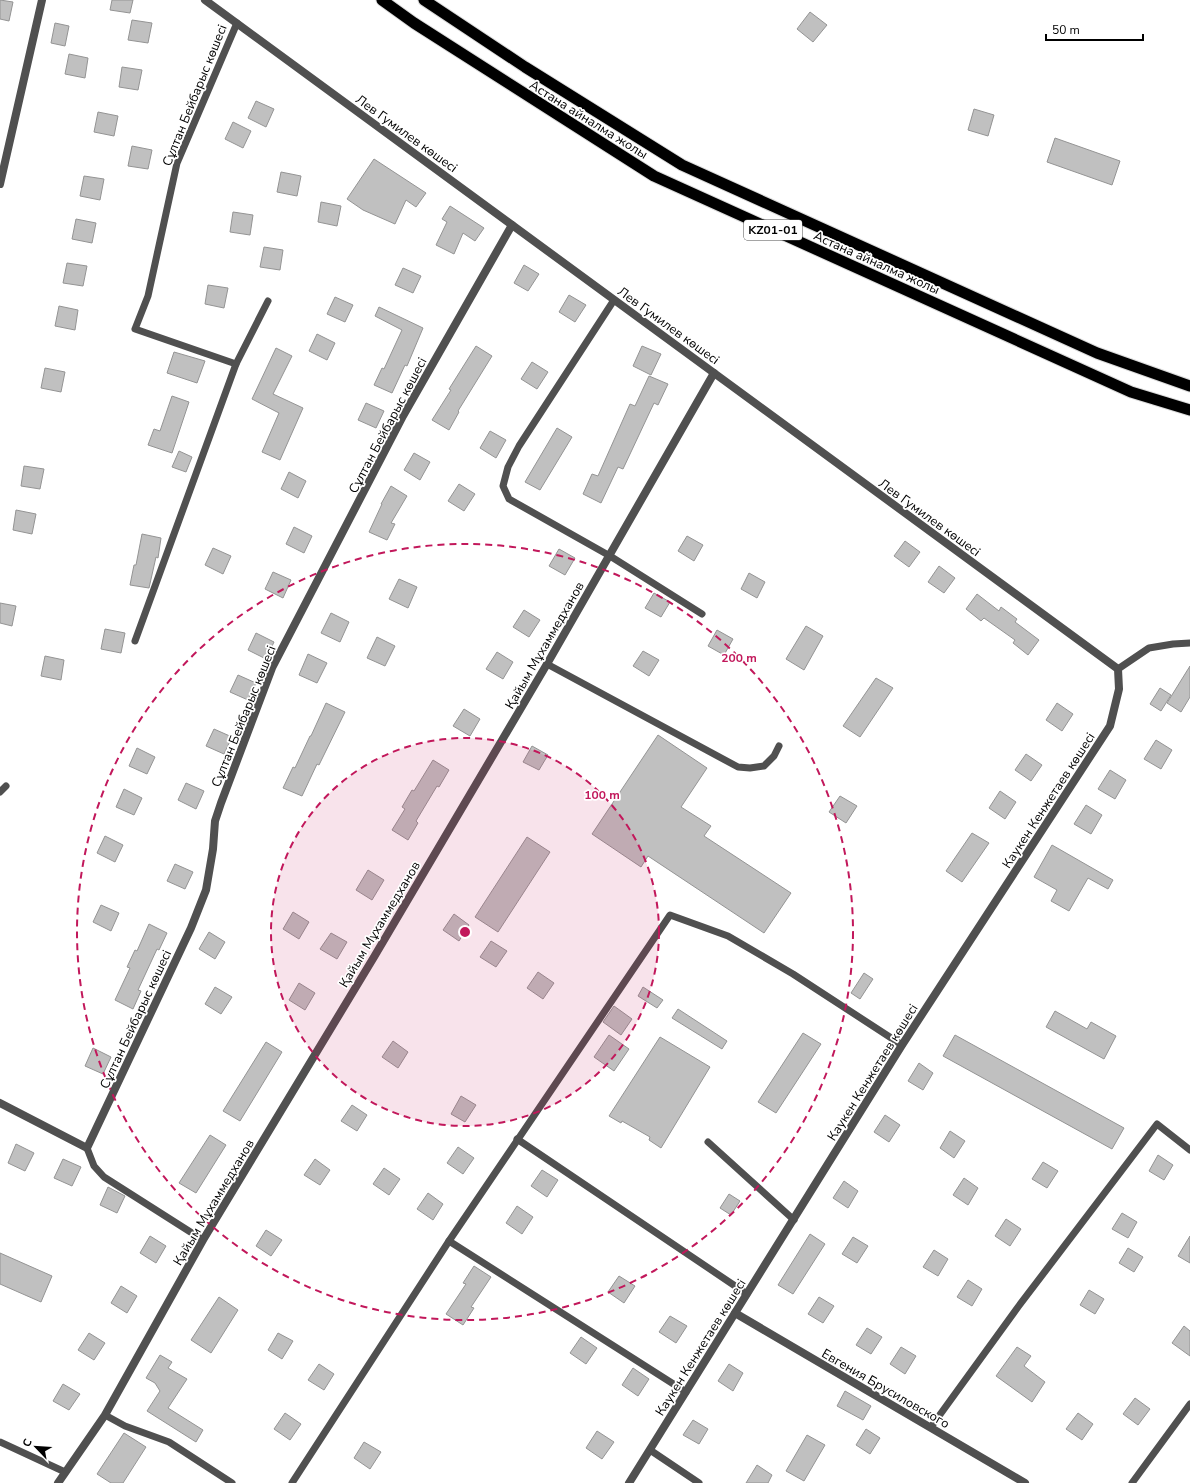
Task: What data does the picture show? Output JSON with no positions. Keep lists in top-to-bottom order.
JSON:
{
  "streets": {
    "highway": ["Астана айналма жолы", "KZ01-01"],
    "street": [
      "Сұлтан Бейбарыс көшесі",
      "Лев Гумилев көшесі",
      "Қайым Мұхаммедханов",
      "Каукен Кенжетаев көшесі",
      "Евгения Брусиловского"
    ]
  },
  "crossings": [
    ["Сұлтан Бейбарыс көшесі", "Лев Гумилев көшесі"],
    ["Лев Гумилев көшесі", "Қайым Мұхаммедханов"],
    ["Лев Гумилев көшесі", "Каукен Кенжетаев көшесі"],
    ["Каукен Кенжетаев көшесі", "Евгения Брусиловского"]
  ],
  "scale_bar": "50 m",
  "north": "top left",
  "rings": ["200 m", "100 m"]
}
